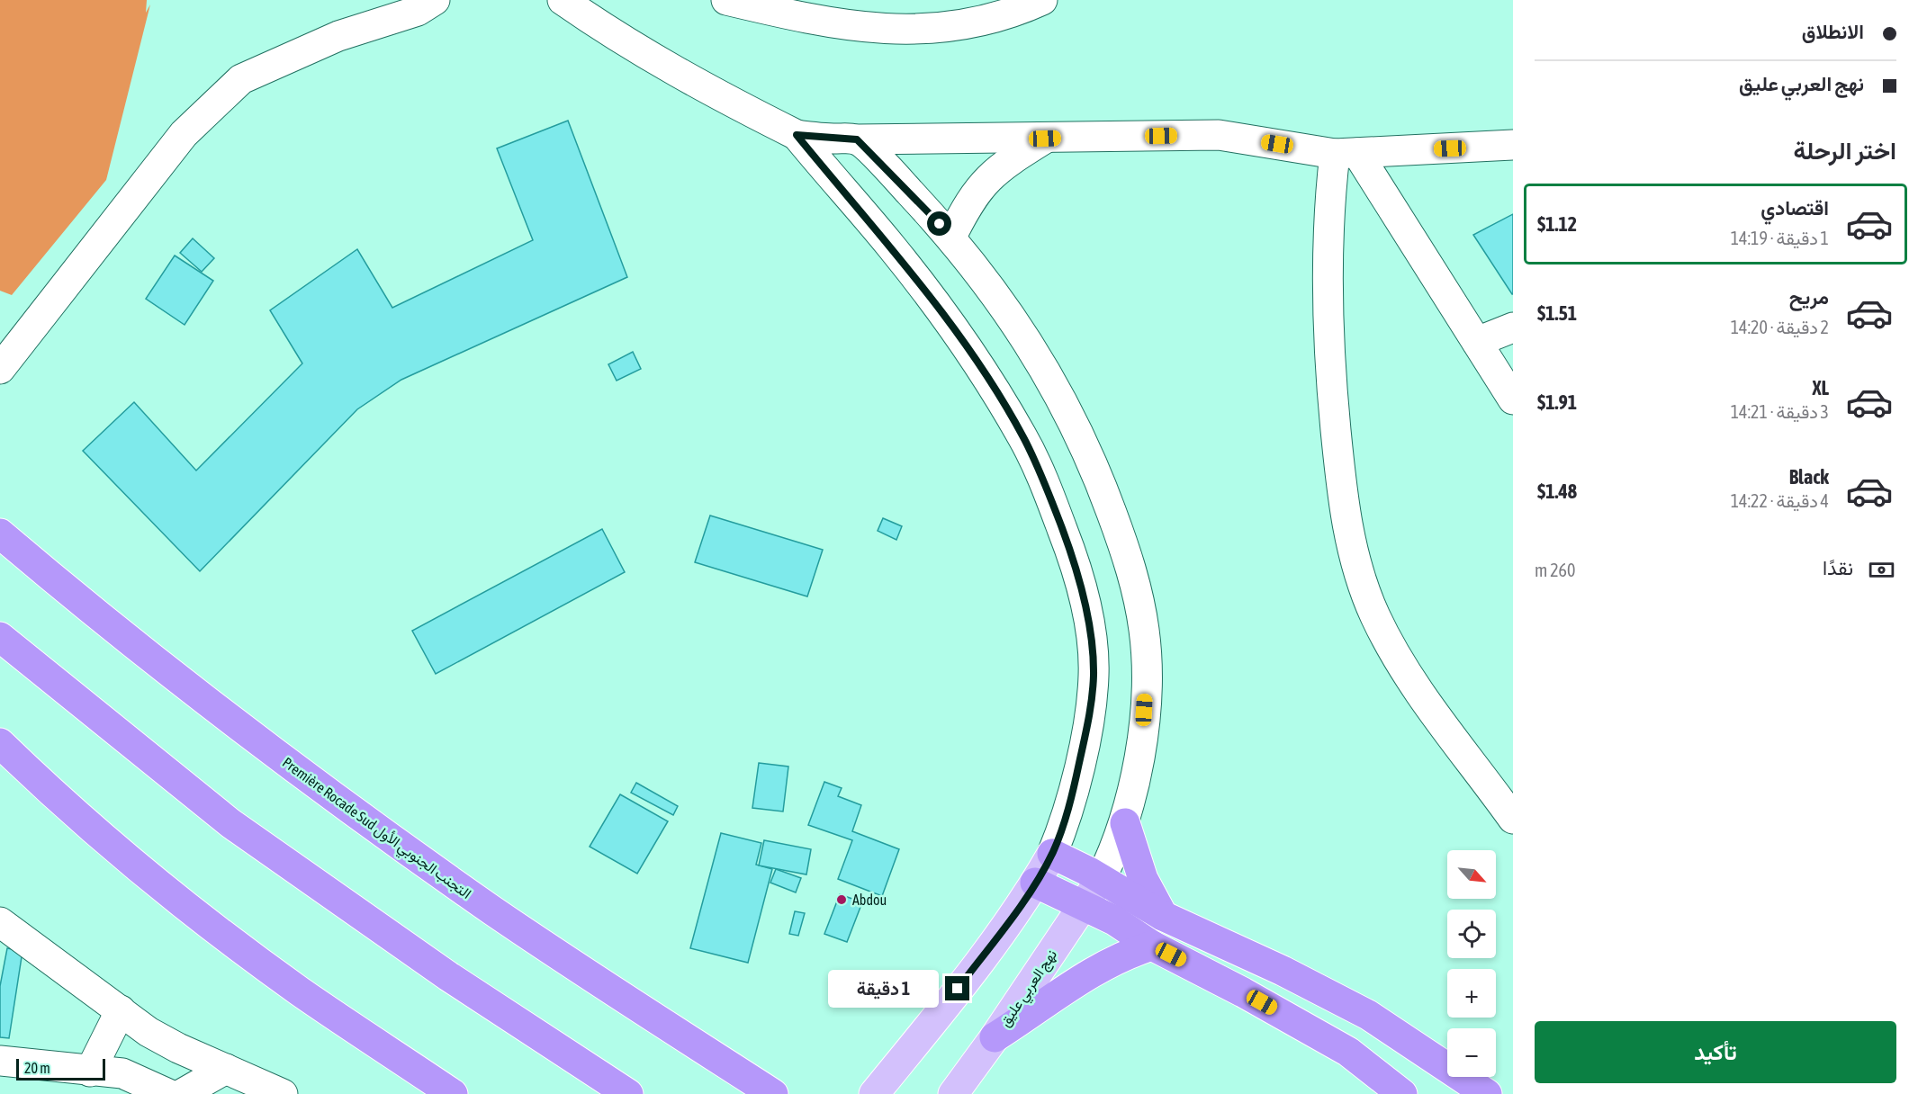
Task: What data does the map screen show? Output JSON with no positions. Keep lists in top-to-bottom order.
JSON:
{
  "streets": {
    "highway": ["Première Rocade Sud التجنب الجنوبي الأول"],
    "main road": ["نهج العربي عليق"]
  },
  "places": ["Abdou"],
  "scale_bar": "20 m",
  "north": "bottom right",
  "page": {
    "banner": ["الانطلاق", "نهج العربي عليق"],
    "heading": "اختر الرحلة",
    "list": [
      {
        "name": "اقتصادي",
        "note": "1 دقيقة · 14:19",
        "value": "$1.12"
      },
      {
        "name": "مريح",
        "note": "2 دقيقة · 14:20",
        "value": "$1.51"
      },
      {
        "name": "XL",
        "note": "3 دقيقة · 14:21",
        "value": "$1.91"
      },
      {
        "name": "Black",
        "note": "4 دقيقة · 14:22",
        "value": "$1.48"
      }
    ],
    "pay": ["نقدًا", "260 m"],
    "map_buttons": ["+", "−"],
    "bubble": "1 دقيقة",
    "buttons": "تأكيد",
    "scale": "20 m"
  }
}
